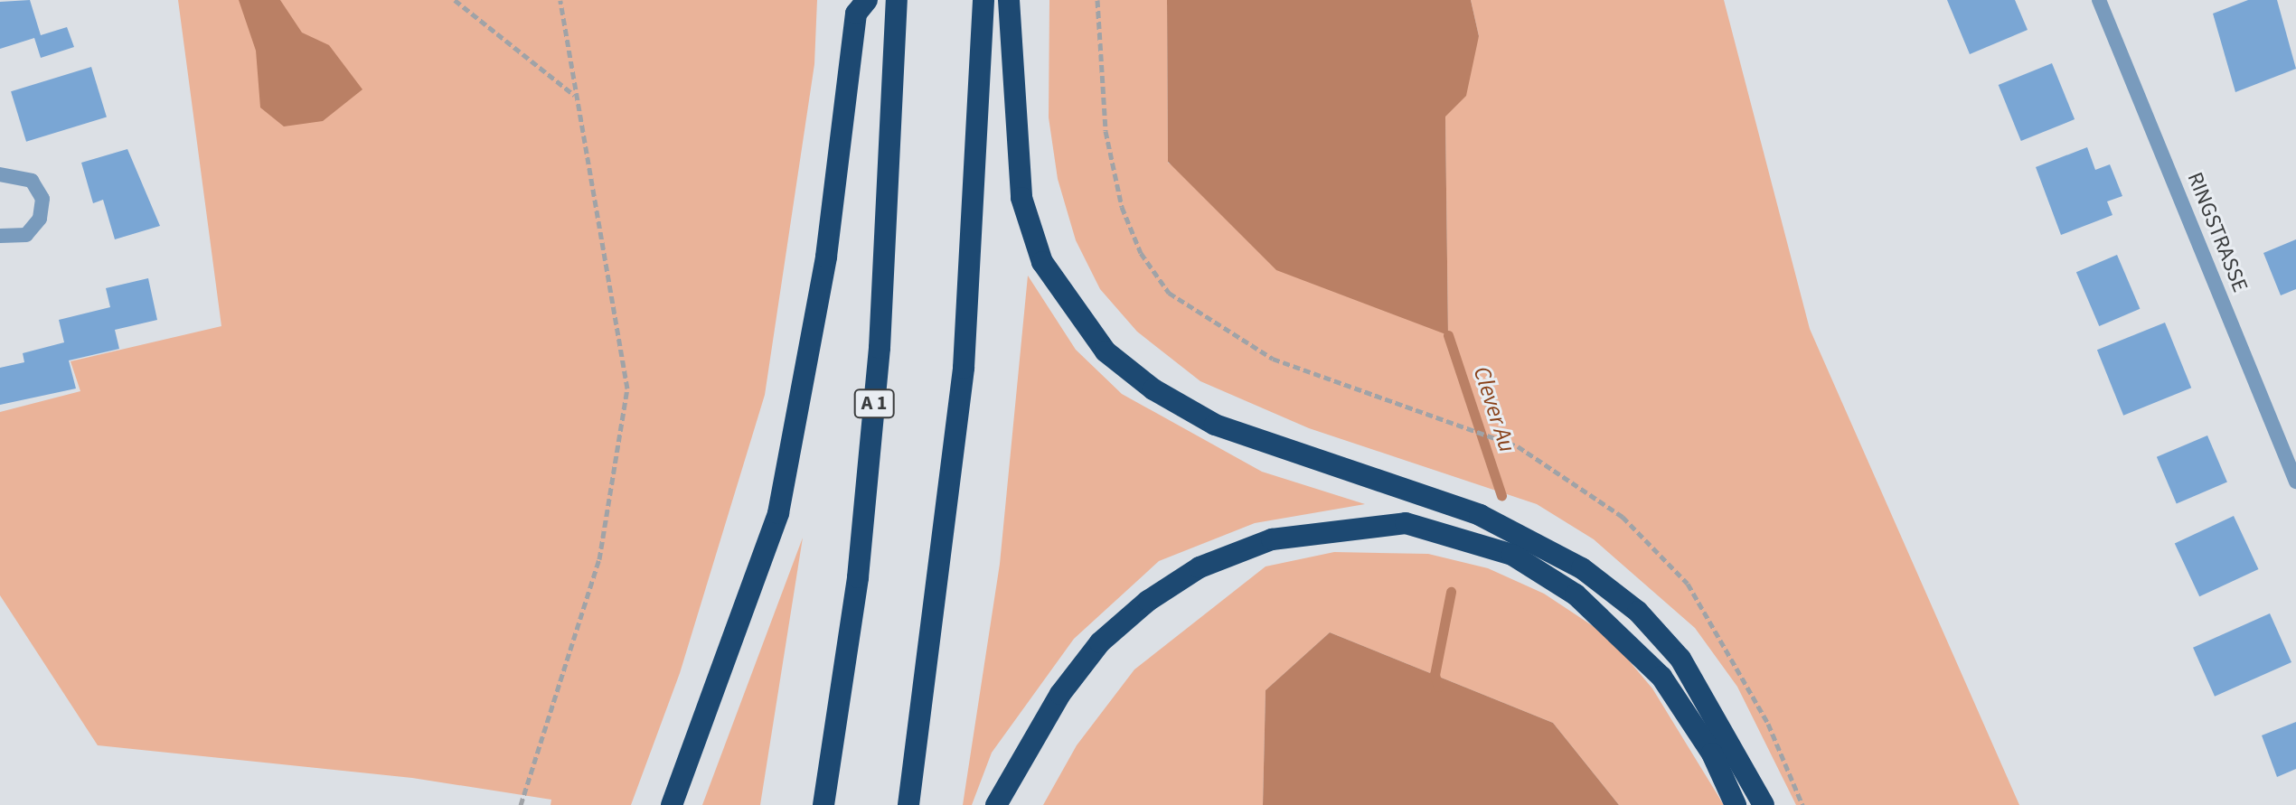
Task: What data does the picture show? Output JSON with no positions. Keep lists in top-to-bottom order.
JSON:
{
  "streets": {
    "highway": ["A 1"],
    "street": ["RINGSTRASSE"]
  },
  "water": ["Clever Au"]
}
